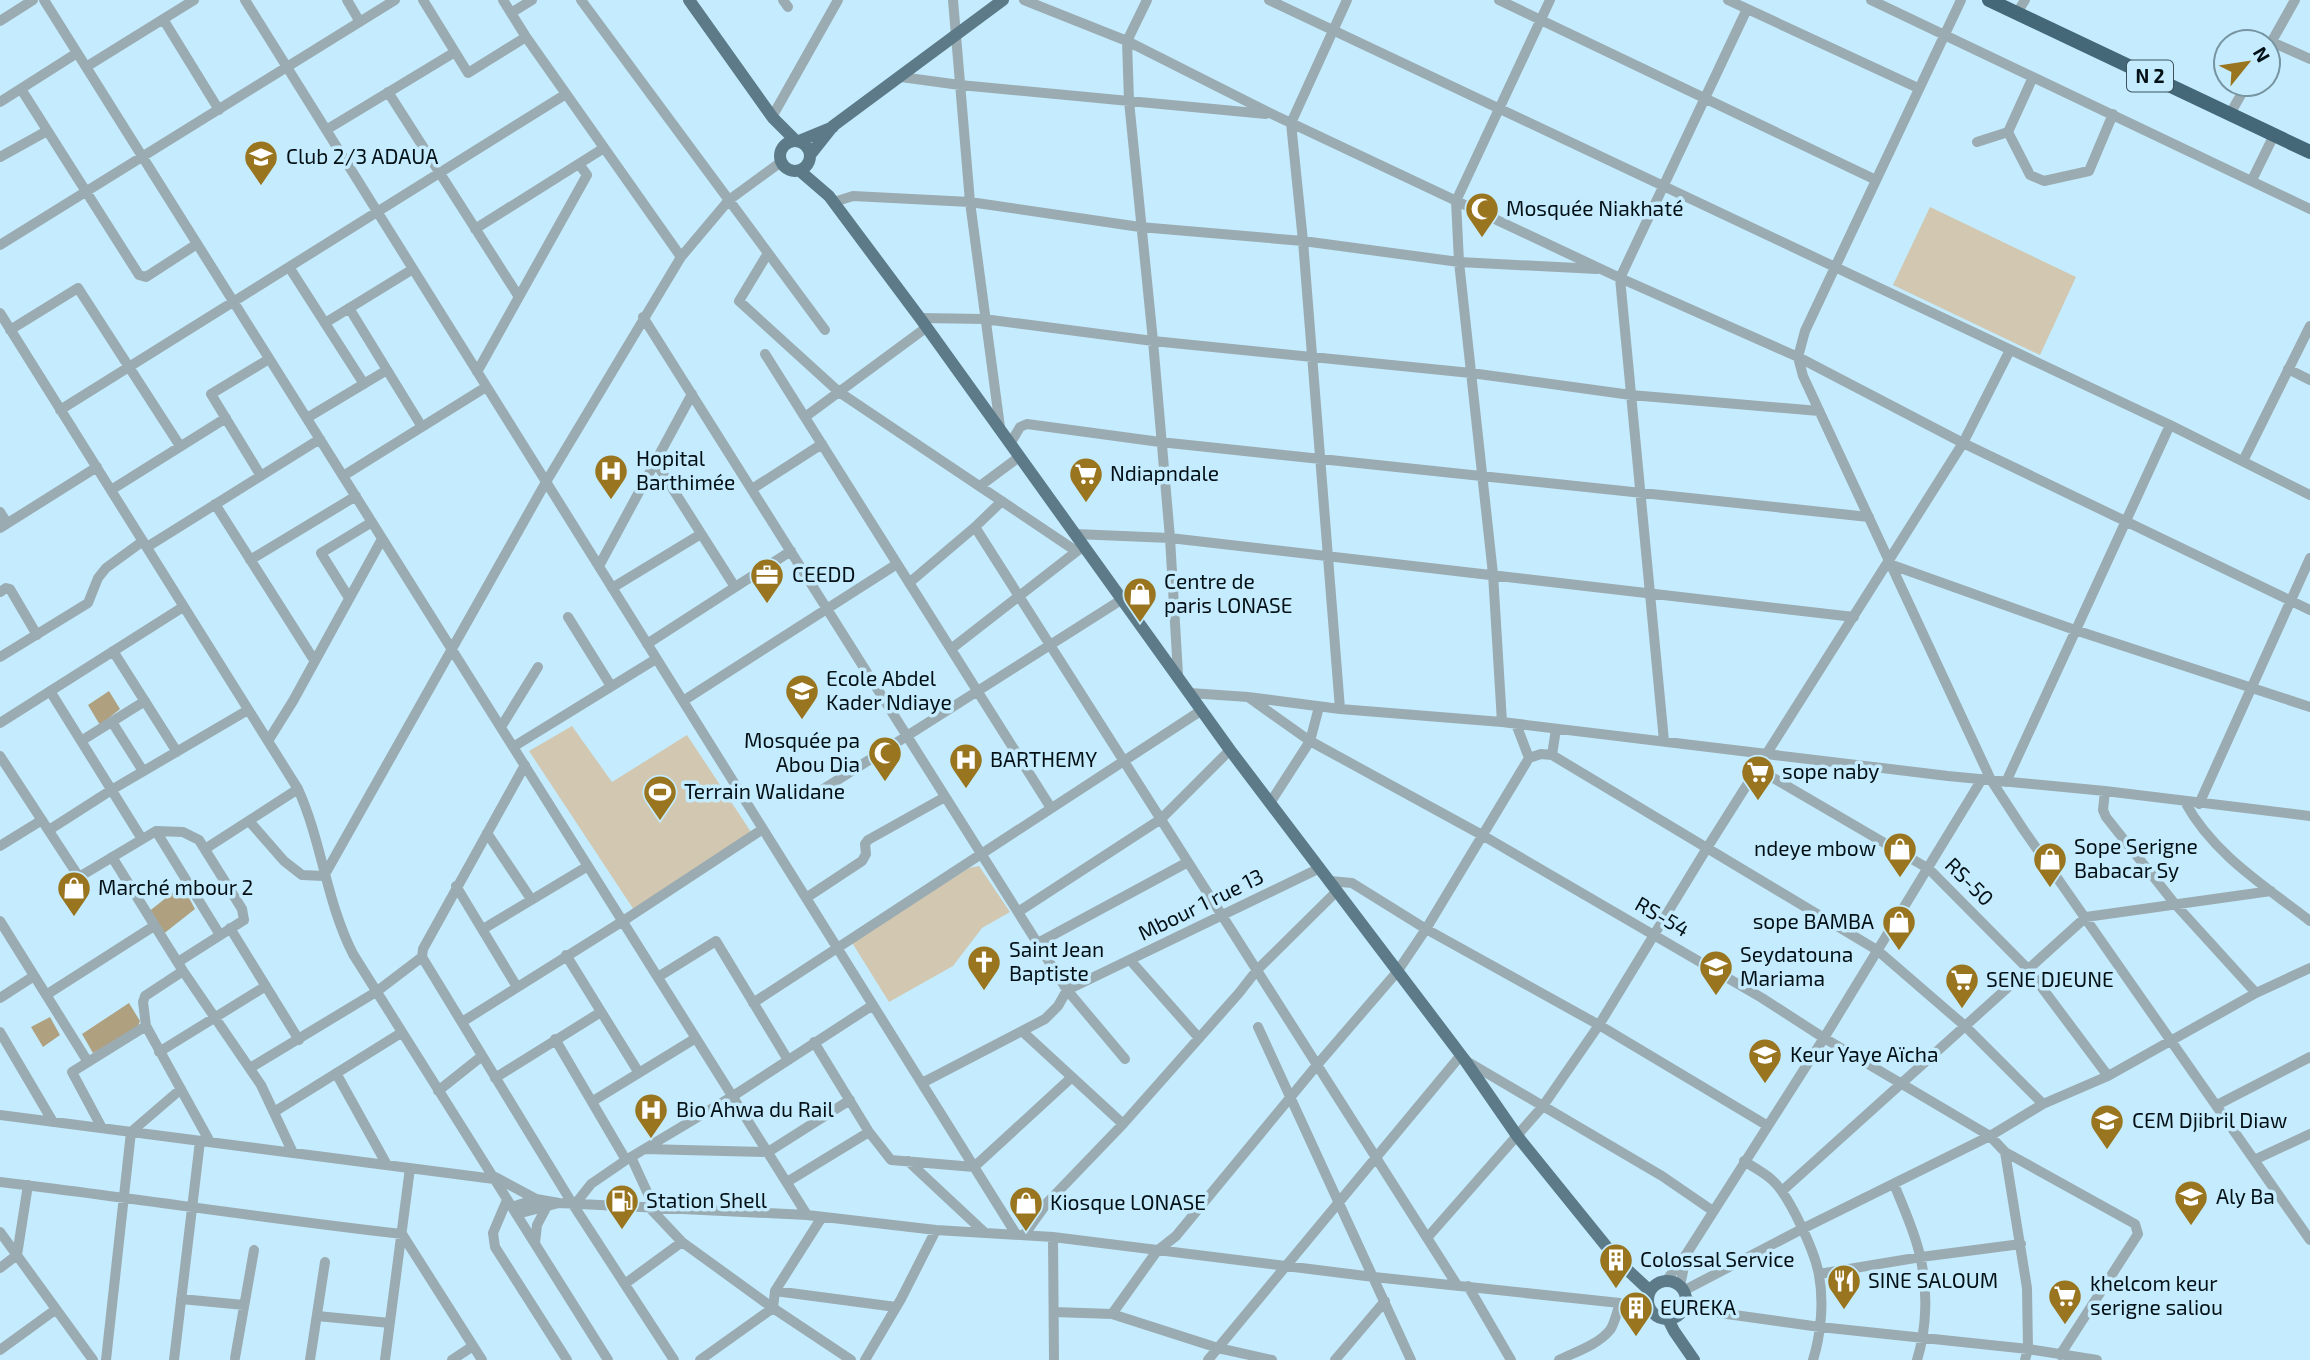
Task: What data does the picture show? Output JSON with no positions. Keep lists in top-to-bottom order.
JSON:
{
  "streets": {
    "highway": ["N 2"],
    "street": ["RS-50", "Mbour 1 rue 13", "RS-54"]
  },
  "places": {
    "school or university": [
      "Club 2/3 ADAUA",
      "Ecole Abdel Kader Ndiaye",
      "Seydatouna Mariama",
      "Keur Yaye Aïcha",
      "CEM Djibril Diaw",
      "Aly Ba"
    ],
    "mosque": ["Mosquée Niakhaté", "Mosquée pa Abou Dia"],
    "hospital": ["Hopital Barthimée", "BARTHEMY", "Bio Ahwa du Rail"],
    "supermarket": [
      "Ndiapndale",
      "sope naby",
      "SENE DJEUNE",
      "khelcom keur serigne saliou"
    ],
    "office": ["CEEDD"],
    "shop": [
      "Centre de paris LONASE",
      "ndeye mbow",
      "Sope Serigne Babacar Sy",
      "Marché mbour 2",
      "sope BAMBA",
      "Kiosque LONASE"
    ],
    "sports": ["Terrain Walidane"],
    "church": ["Saint Jean Baptiste"],
    "fuel station": ["Station Shell"],
    "building": ["Colossal Service", "EUREKA"],
    "restaurant": ["SINE SALOUM"]
  },
  "north": "top right"
}
